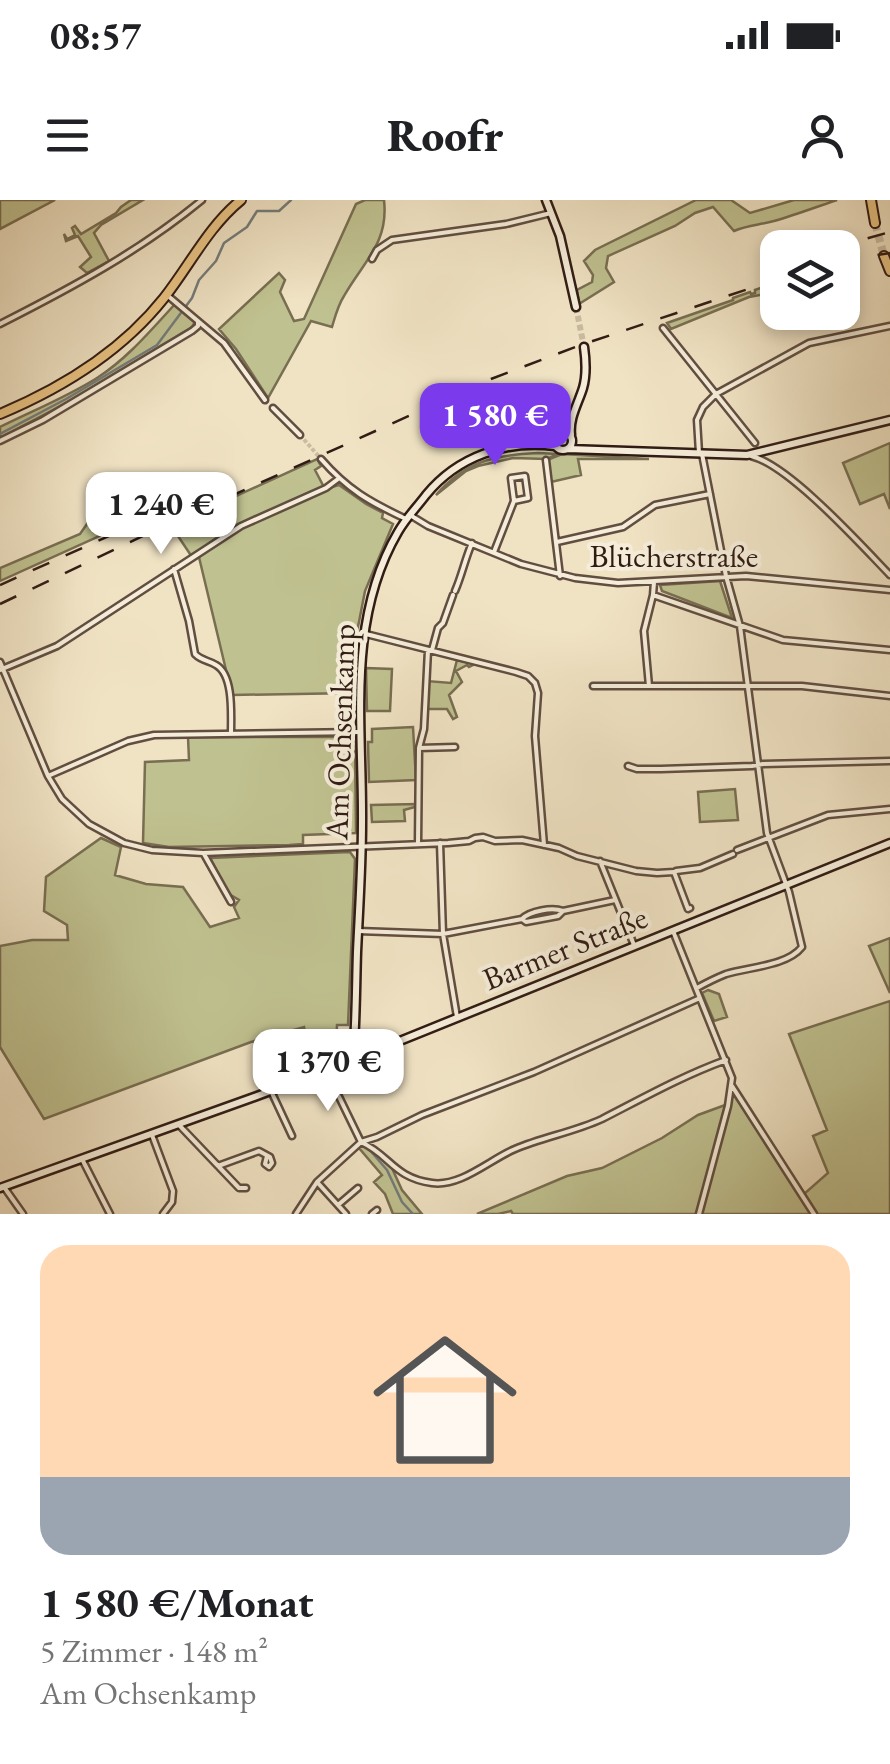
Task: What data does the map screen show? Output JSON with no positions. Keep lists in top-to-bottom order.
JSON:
{
  "streets": {
    "main road": ["Am Ochsenkamp", "Barmer Straße"],
    "street": ["Blücherstraße"]
  },
  "crossings": [
    ["Blücherstraße", "Am Ochsenkamp"],
    ["Am Ochsenkamp", "Barmer Straße"]
  ],
  "page": {
    "status": "08:57",
    "header": "Roofr",
    "price": ["1 580 €", "1 240 €", "1 370 €"],
    "list": [
      {
        "name": "1 580 €/Monat",
        "note": "5 Zimmer · 148 m² · Am Ochsenkamp"
      }
    ]
  }
}
